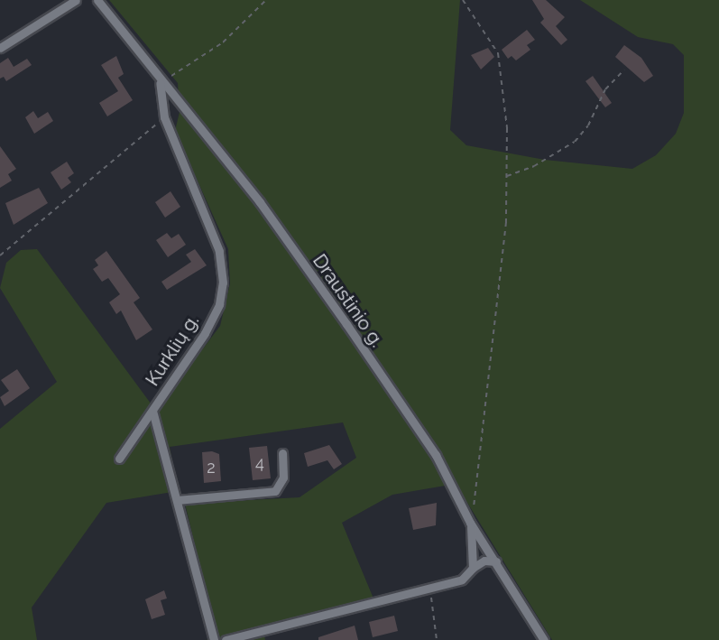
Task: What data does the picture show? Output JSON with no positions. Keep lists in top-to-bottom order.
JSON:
{
  "streets": {
    "street": ["Draustinio g.", "Kurklių g."]
  },
  "crossings": [
    ["Draustinio g.", "Kurklių g."]
  ],
  "house_numbers": ["4", "2"]
}
